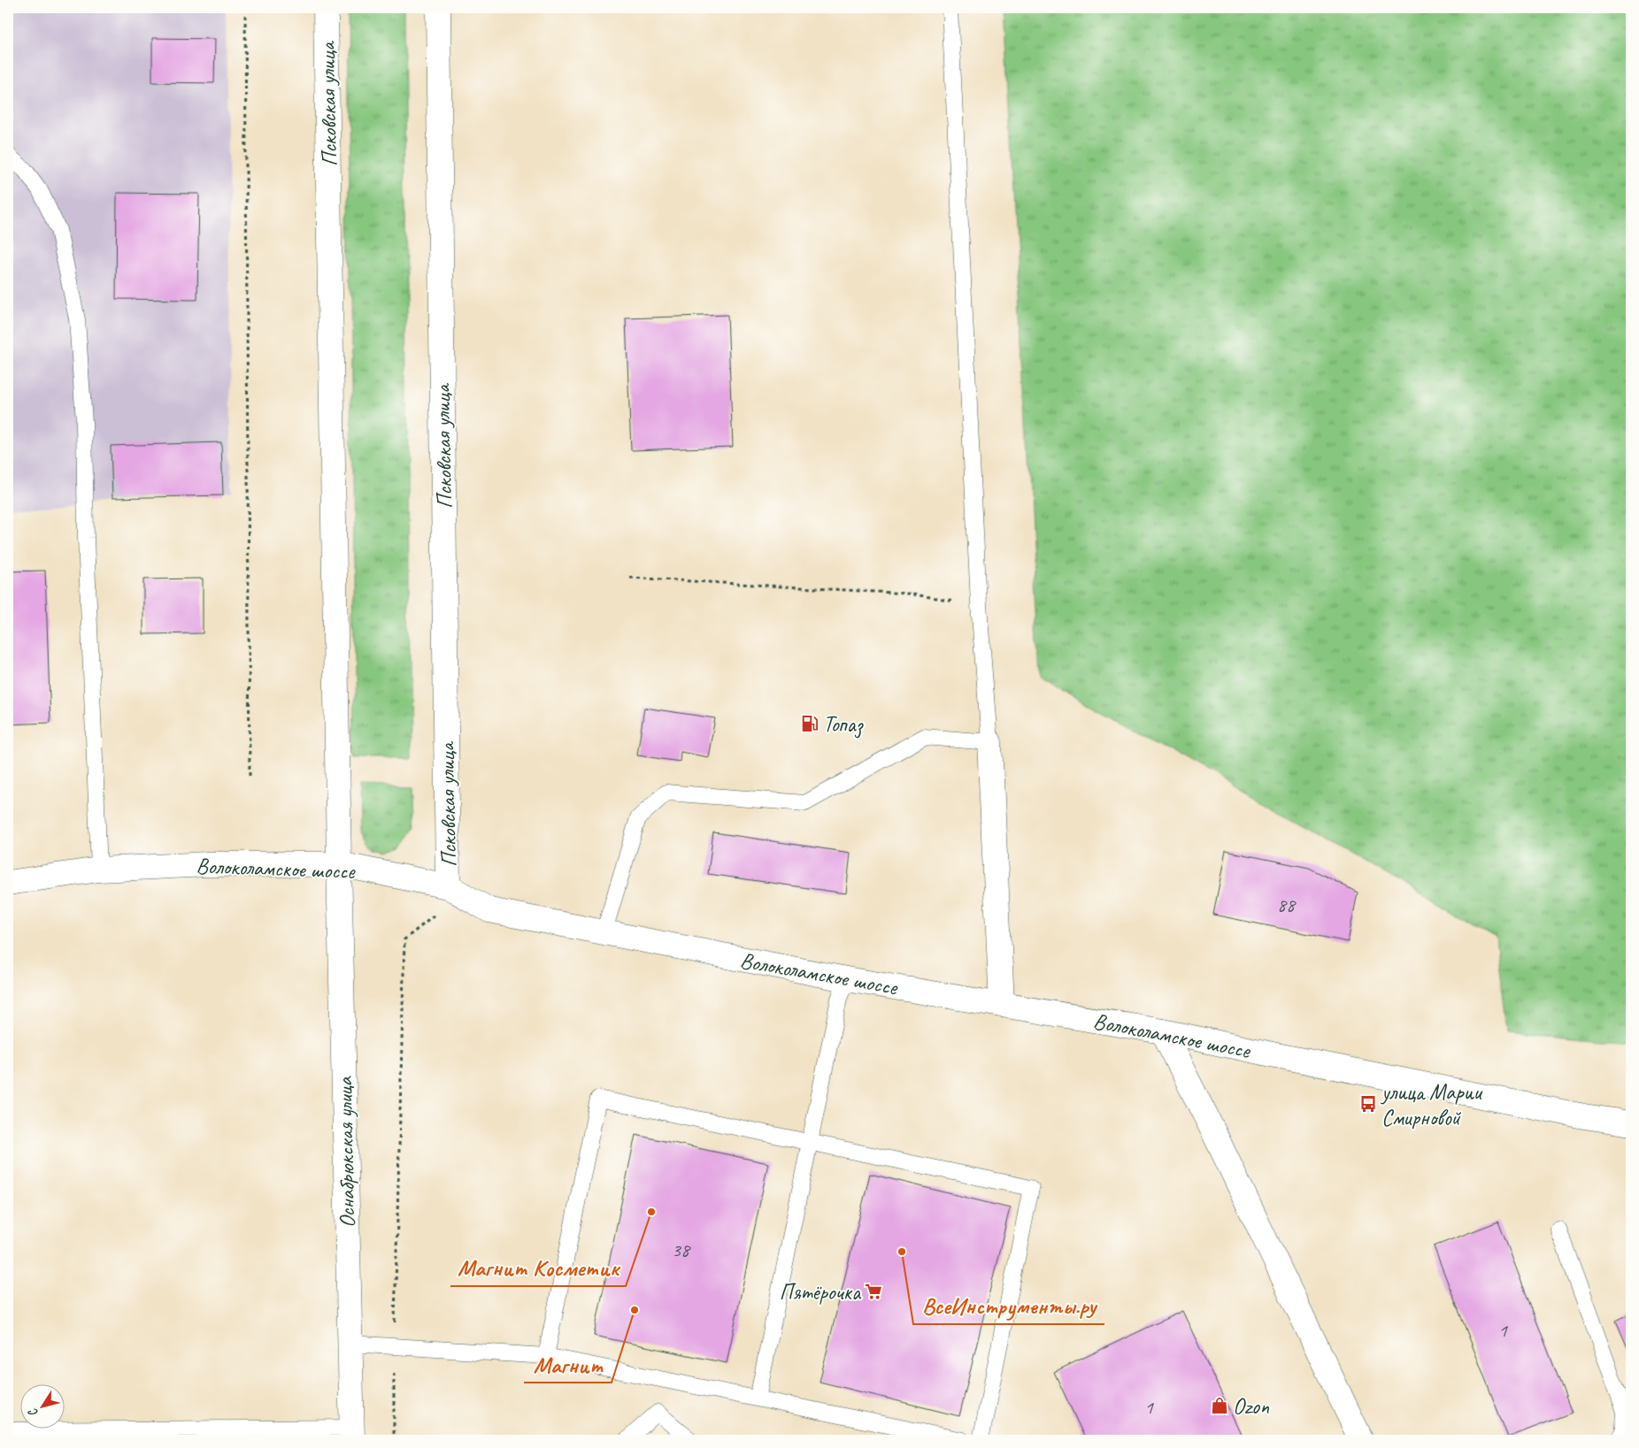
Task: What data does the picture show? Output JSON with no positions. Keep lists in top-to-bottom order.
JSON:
{
  "streets": {
    "main road": ["Псковская улица", "Волоколамское шоссе", "Оснабрюкская улица"]
  },
  "crossings": [
    ["Псковская улица", "Волоколамское шоссе"],
    ["Псковская улица", "Оснабрюкская улица"],
    ["Волоколамское шоссе", "Оснабрюкская улица"]
  ],
  "places": {
    "fuel station": ["Топаз"],
    "bus stop": ["улица Марии Смирновой"],
    "other": ["Магнит Косметик", "ВсеИнструменты.ру", "Магнит"],
    "supermarket": ["Пятёрочка"],
    "shop": ["Ozon"]
  },
  "house_numbers": [
    "88",
    "38",
    "1",
    "1"
  ],
  "north": "bottom left"
}
